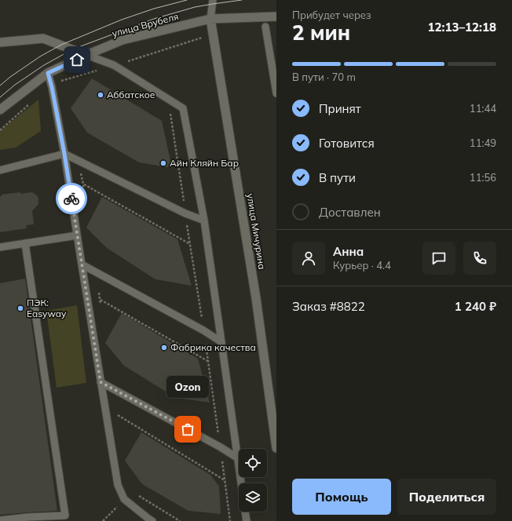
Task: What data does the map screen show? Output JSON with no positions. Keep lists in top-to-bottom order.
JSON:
{
  "streets": {
    "street": ["улица Врубеля", "улица Мичурина"]
  },
  "crossings": [
    ["улица Врубеля", "улица Мичурина"]
  ],
  "places": [
    "Аббатское",
    "Айн Кляйн Бар",
    "ПЭК: Easyway",
    "Фабрика качества",
    "Ozon"
  ],
  "page": {
    "heading": ["2 мин", "Прибудет через", "12:13–12:18"],
    "panel": [
      "Анна",
      "Курьер · 4.4",
      "Заказ #8822",
      "1 240 ₽"
    ],
    "bar": "В пути · 70 m",
    "list": [
      ["Принят", "11:44"],
      ["Готовится", "11:49"],
      ["В пути", "11:56"],
      "Доставлен"
    ],
    "bubble": "Ozon",
    "buttons": ["Помощь", "Поделиться"]
  }
}
